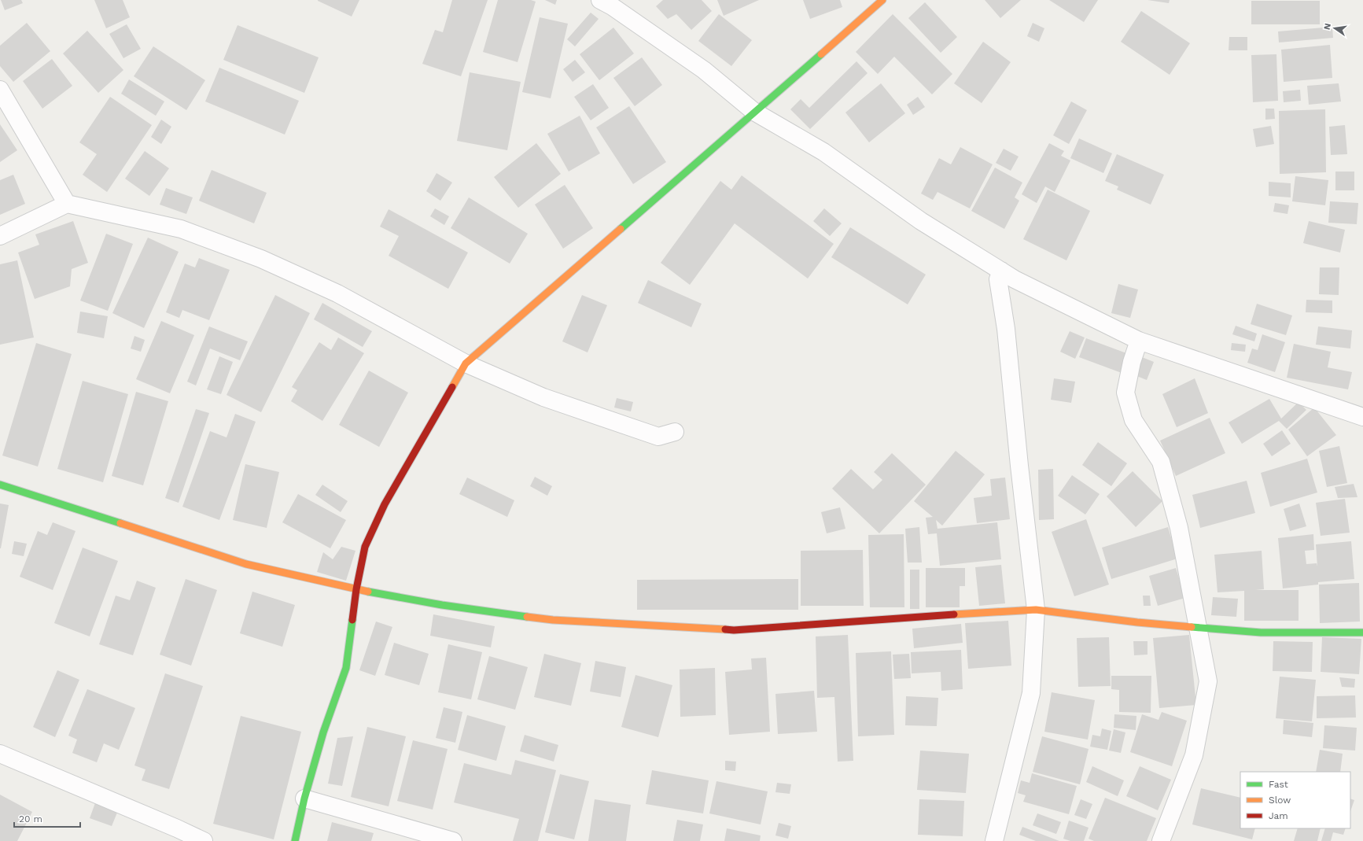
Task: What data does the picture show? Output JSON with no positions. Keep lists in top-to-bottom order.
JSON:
{
  "legend": ["Fast", "Slow", "Jam"],
  "scale_bar": "20 m",
  "north": "left"
}
